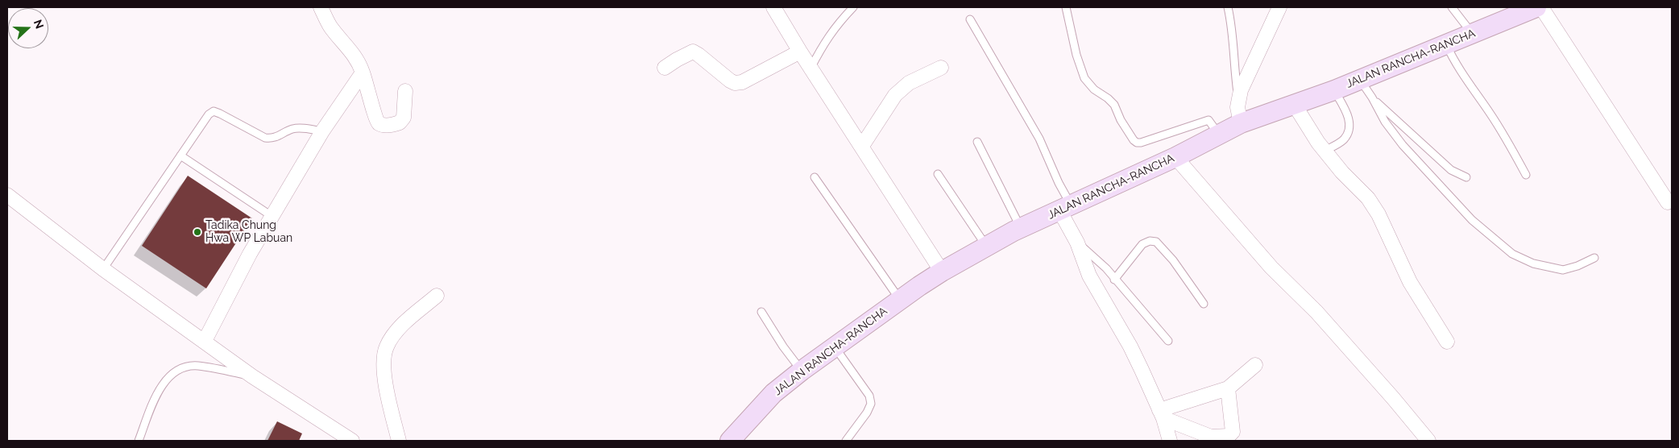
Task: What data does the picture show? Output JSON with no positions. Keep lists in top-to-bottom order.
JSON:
{
  "streets": {
    "main road": ["JALAN RANCHA-RANCHA"]
  },
  "places": ["Tadika Chung Hwa WP Labuan"],
  "north": "right"
}
